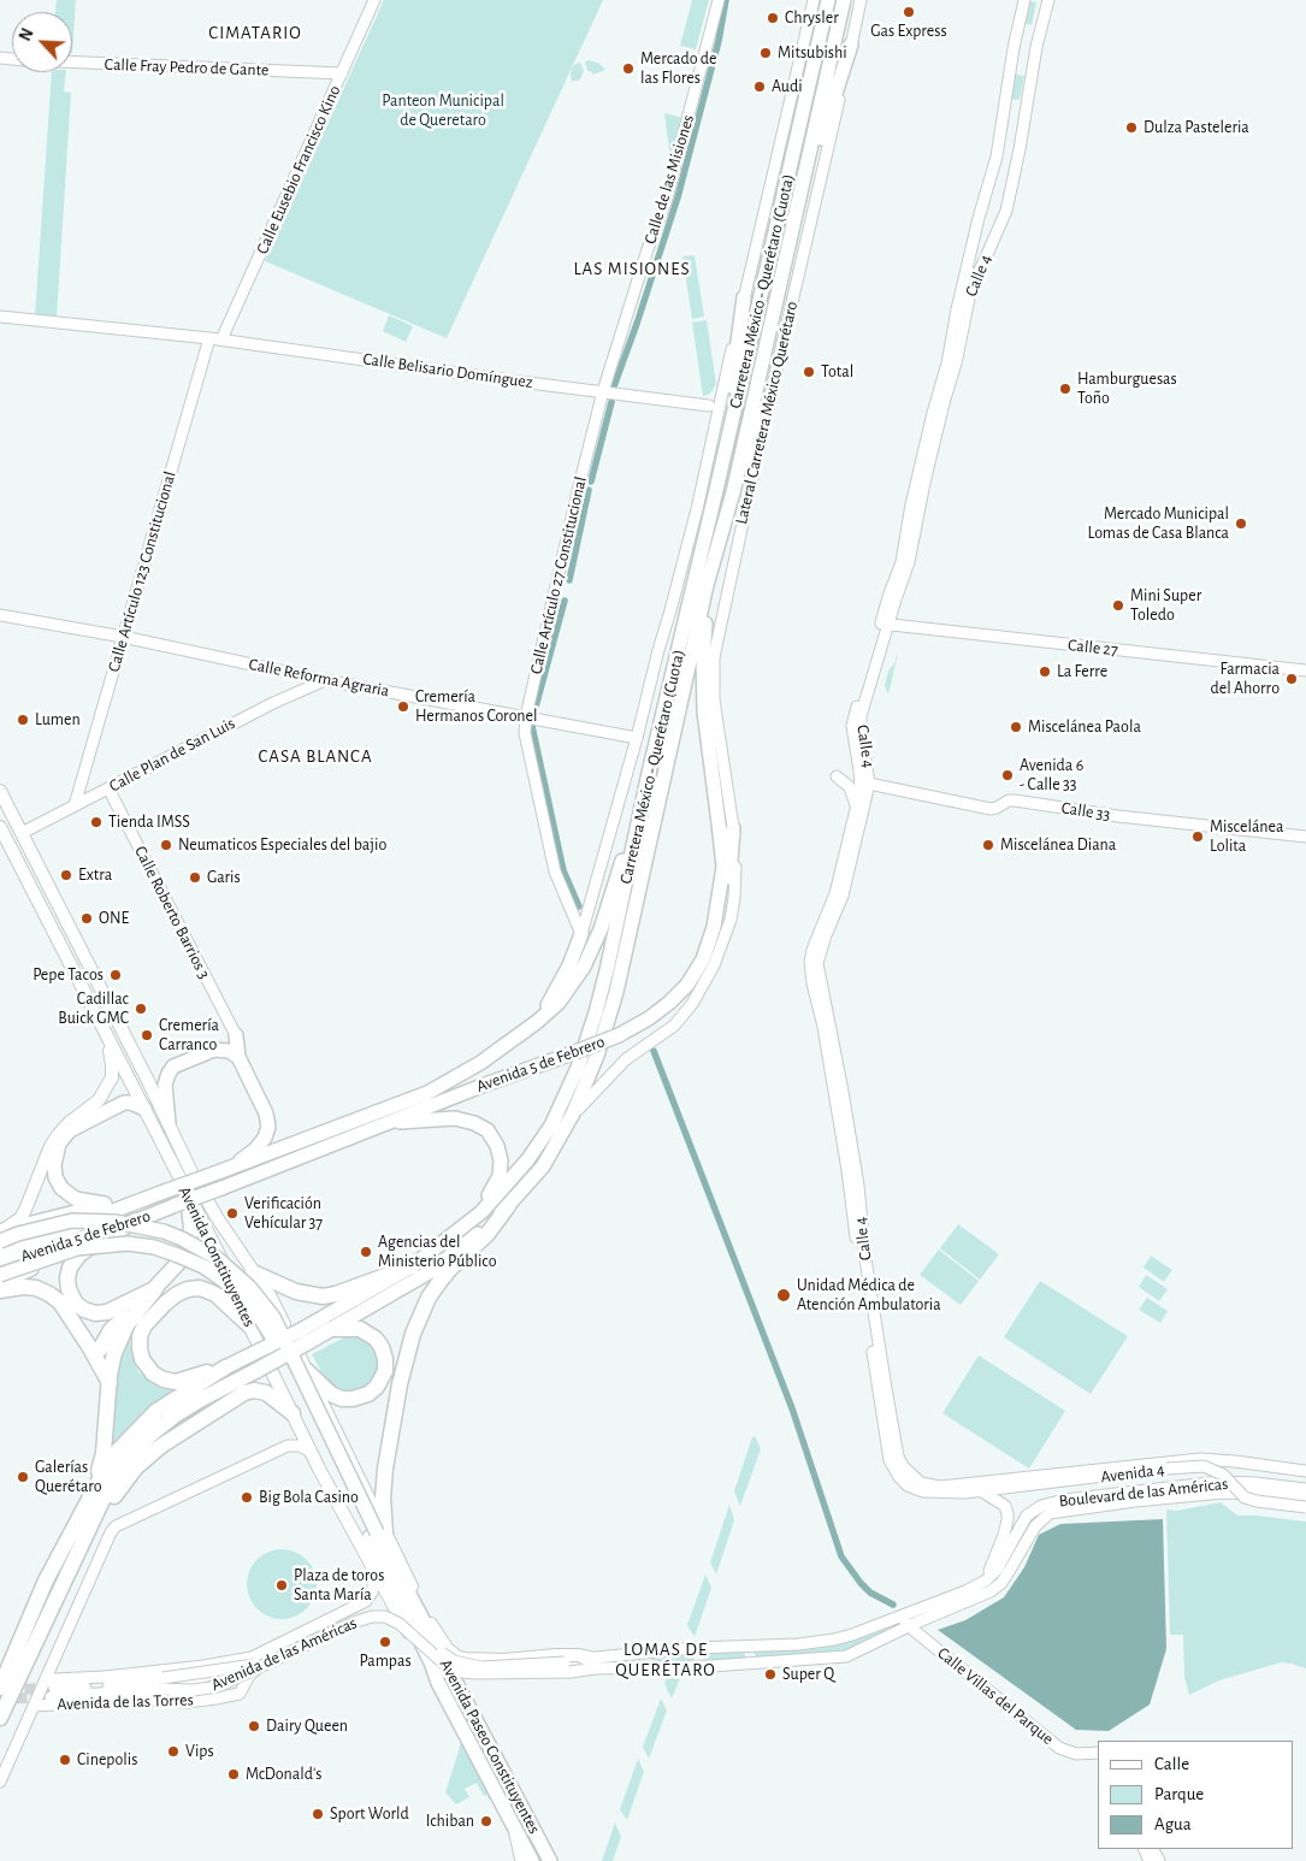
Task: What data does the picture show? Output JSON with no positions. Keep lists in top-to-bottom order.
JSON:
{
  "streets": {
    "highway": ["Carretera México - Querétaro (Cuota)", "Avenida 5 de Febrero", "Avenida Paseo Constituyentes"],
    "main road": [
      "Calle Fray Pedro de Gante",
      "Calle Eusebio Francisco Kino",
      "Calle de las Misiones",
      "Calle 4",
      "Calle Belisario Domínguez",
      "Lateral Carretera México Querétaro",
      "Calle Artículo 123 Constitucional",
      "Calle Artículo 27 Constitucional",
      "Calle 27",
      "Calle Reforma Agraria",
      "Calle Plan de San Luis",
      "Calle 33",
      "Calle Roberto Barrios 3",
      "Avenida Constituyentes",
      "Avenida 4",
      "Boulevard de las Américas",
      "Avenida de las Américas",
      "Calle Villas del Parque",
      "Avenida de las Torres"
    ]
  },
  "crossings": [
    ["Calle Fray Pedro de Gante", "Calle Eusebio Francisco Kino"],
    ["Calle Eusebio Francisco Kino", "Calle Belisario Domínguez"],
    ["Calle de las Misiones", "Calle Belisario Domínguez"],
    ["Calle de las Misiones", "Calle Artículo 27 Constitucional"],
    ["Calle 4", "Calle 27"],
    ["Calle 4", "Calle 33"],
    ["Calle 4", "Avenida 4"],
    ["Carretera México - Querétaro (Cuota)", "Lateral Carretera México Querétaro"],
    ["Carretera México - Querétaro (Cuota)", "Avenida 5 de Febrero"],
    ["Calle Belisario Domínguez", "Calle Artículo 123 Constitucional"],
    ["Calle Belisario Domínguez", "Calle Artículo 27 Constitucional"],
    ["Calle Artículo 123 Constitucional", "Calle Reforma Agraria"],
    ["Calle Artículo 123 Constitucional", "Calle Plan de San Luis"],
    ["Calle Artículo 27 Constitucional", "Calle Reforma Agraria"],
    ["Calle Reforma Agraria", "Calle Plan de San Luis"],
    ["Calle Plan de San Luis", "Calle Roberto Barrios 3"],
    ["Calle Plan de San Luis", "Avenida Constituyentes"],
    ["Avenida 5 de Febrero", "Avenida Constituyentes"],
    ["Avenida Constituyentes", "Avenida Paseo Constituyentes"],
    ["Boulevard de las Américas", "Avenida de las Américas"],
    ["Boulevard de las Américas", "Calle Villas del Parque"],
    ["Avenida de las Américas", "Avenida de las Torres"]
  ],
  "districts": [
    "CIMATARIO",
    "LAS MISIONES",
    "CASA BLANCA",
    "LOMAS DE QUERÉTARO"
  ],
  "parks": ["Panteon Municipal de Queretaro"],
  "places": [
    "Gas Express",
    "Chrysler",
    "Mitsubishi",
    "Mercado de las Flores",
    "Audi",
    "Dulza Pasteleria",
    "Total",
    "Hamburguesas Toño",
    "Mercado Municipal Lomas de Casa Blanca",
    "Mini Super Toledo",
    "La Ferre",
    "Farmacia del Ahorro",
    "Cremería Hermanos Coronel",
    "Lumen",
    "Miscelánea Paola",
    "Avenida 6 - Calle 33",
    "Tienda IMSS",
    "Miscelánea Lolita",
    "Neumaticos Especiales del bajio",
    "Miscelánea Diana",
    "Extra",
    "Garis",
    "ONE",
    "Pepe Tacos",
    "Cadillac Buick GMC",
    "Cremería Carranco",
    "Verificación Vehícular 37",
    "Agencias del Ministerio Público",
    "Unidad Médica de Atención Ambulatoria",
    "Galerías Querétaro",
    "Big Bola Casino",
    "Plaza de toros Santa María",
    "Pampas",
    "Super Q",
    "Dairy Queen",
    "Vips",
    "Cinepolis",
    "McDonald's",
    "Sport World",
    "Ichiban"
  ],
  "legend": ["Calle", "Parque", "Agua"],
  "north": "top left"
}
